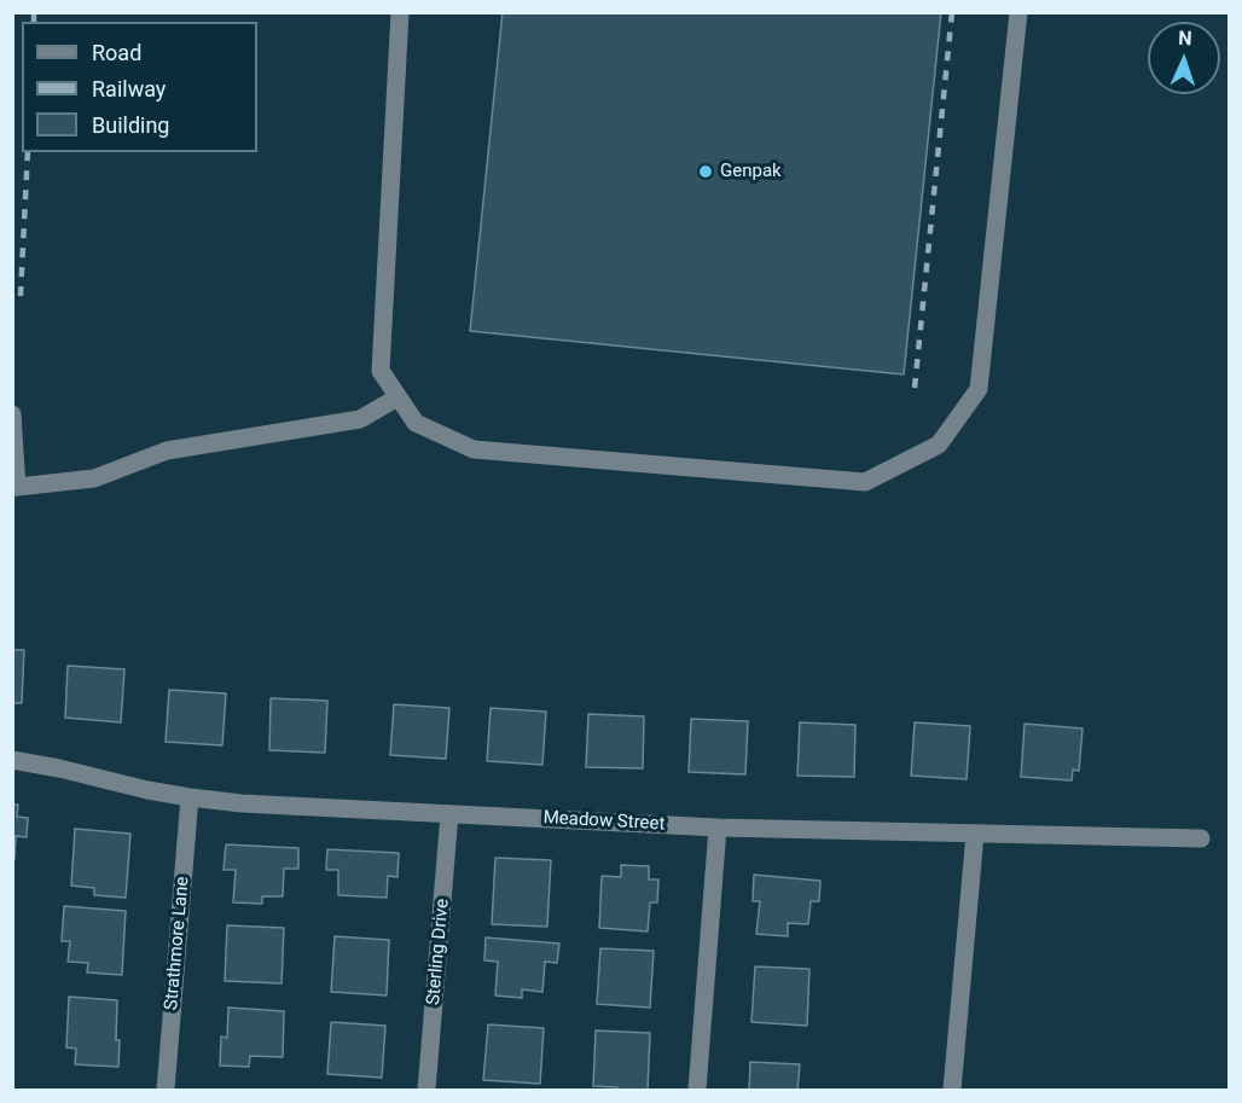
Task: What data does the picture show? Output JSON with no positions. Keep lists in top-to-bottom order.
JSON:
{
  "streets": {
    "street": ["Meadow Street", "Strathmore Lane", "Sterling Drive"]
  },
  "crossings": [
    ["Meadow Street", "Strathmore Lane"],
    ["Meadow Street", "Sterling Drive"]
  ],
  "places": ["Genpak"],
  "legend": ["Road", "Railway", "Building"],
  "north": "top"
}
